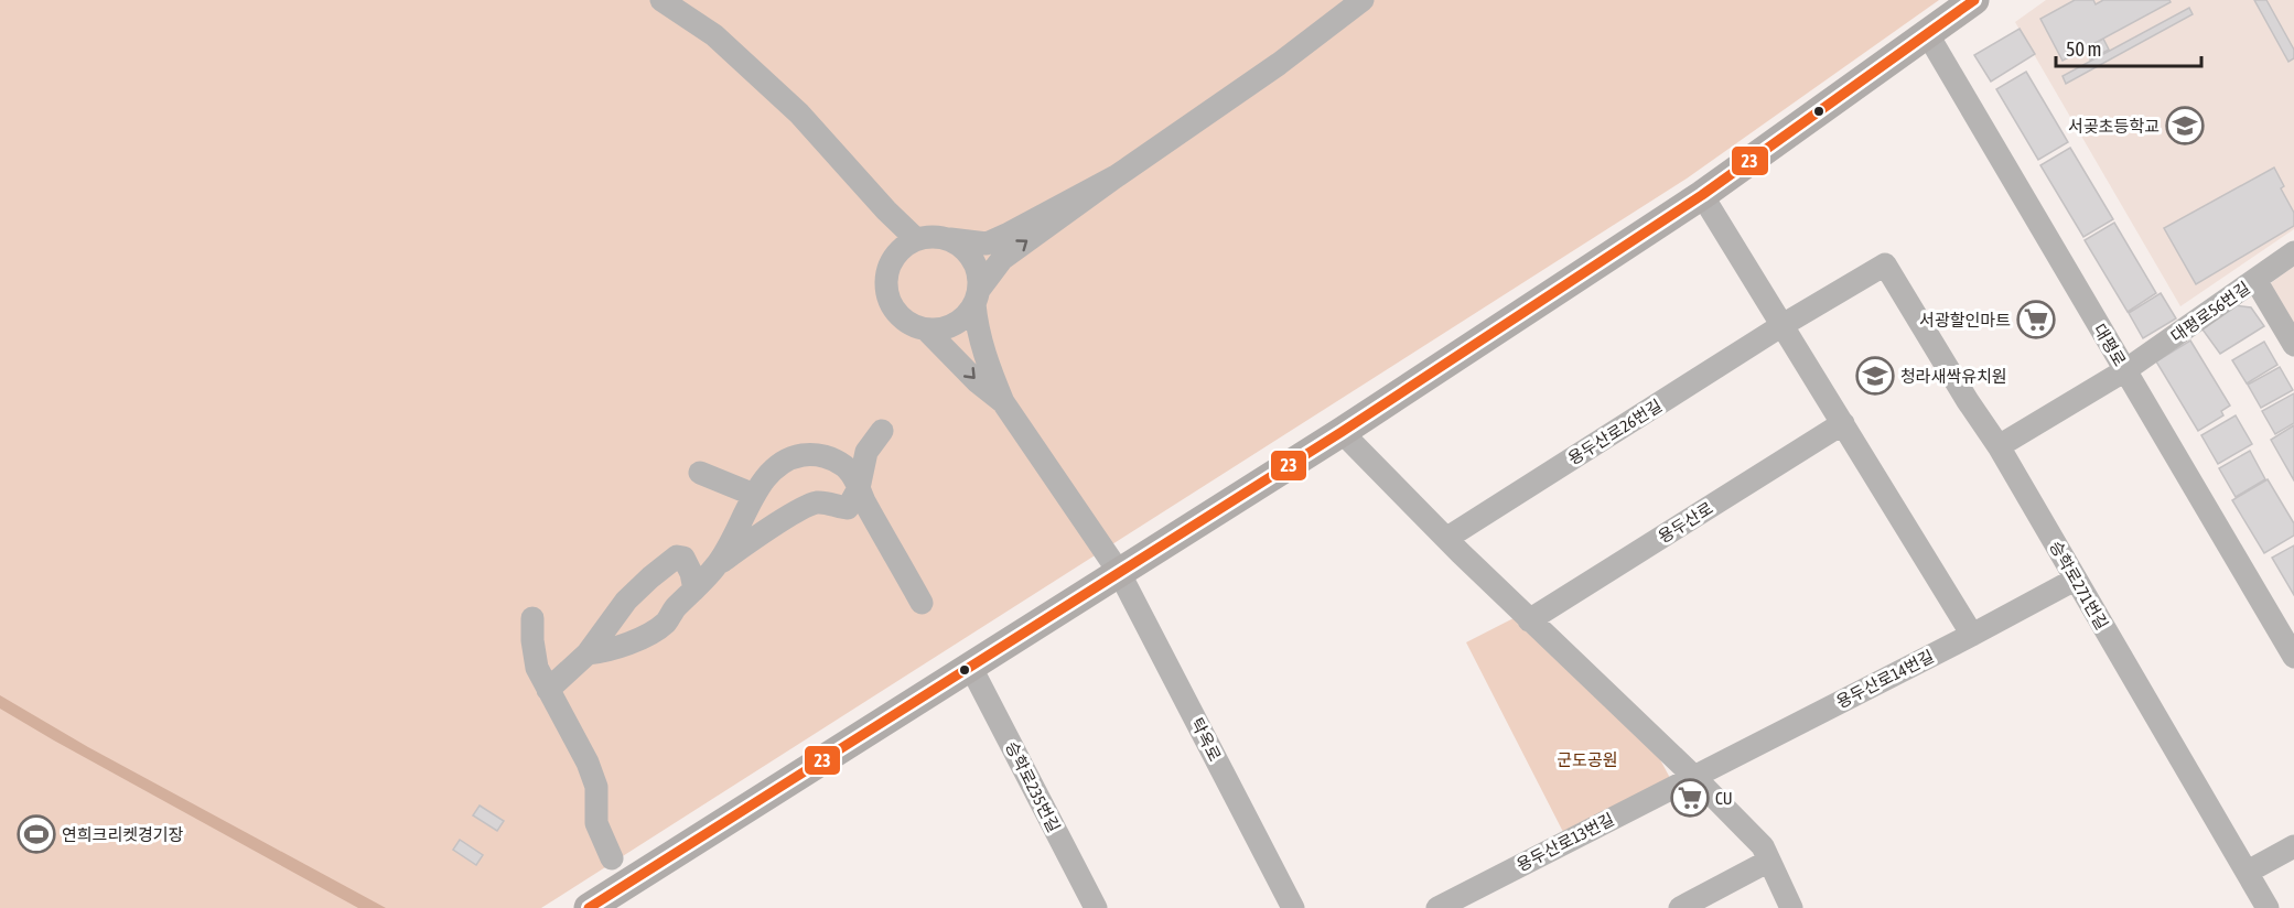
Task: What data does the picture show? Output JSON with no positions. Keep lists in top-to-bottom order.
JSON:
{
  "streets": {
    "street": [
      "대평로56번길",
      "대평로",
      "용두산로26번길",
      "용두산로",
      "승학로271번길",
      "용두산로14번길",
      "탁옥로",
      "승학로235번길",
      "용두산로13번길"
    ]
  },
  "crossings": [
    ["대평로56번길", "대평로"],
    ["대평로56번길", "승학로271번길"],
    ["용두산로26번길", "승학로271번길"],
    ["승학로271번길", "용두산로14번길"],
    ["용두산로14번길", "용두산로13번길"]
  ],
  "parks": ["군도공원"],
  "places": {
    "school or university": ["서곶초등학교", "청라새싹유치원"],
    "supermarket": ["서광할인마트", "CU"],
    "sports": ["연희크리켓경기장"]
  },
  "lines": ["transit line 23"],
  "scale_bar": "50 m"
}
